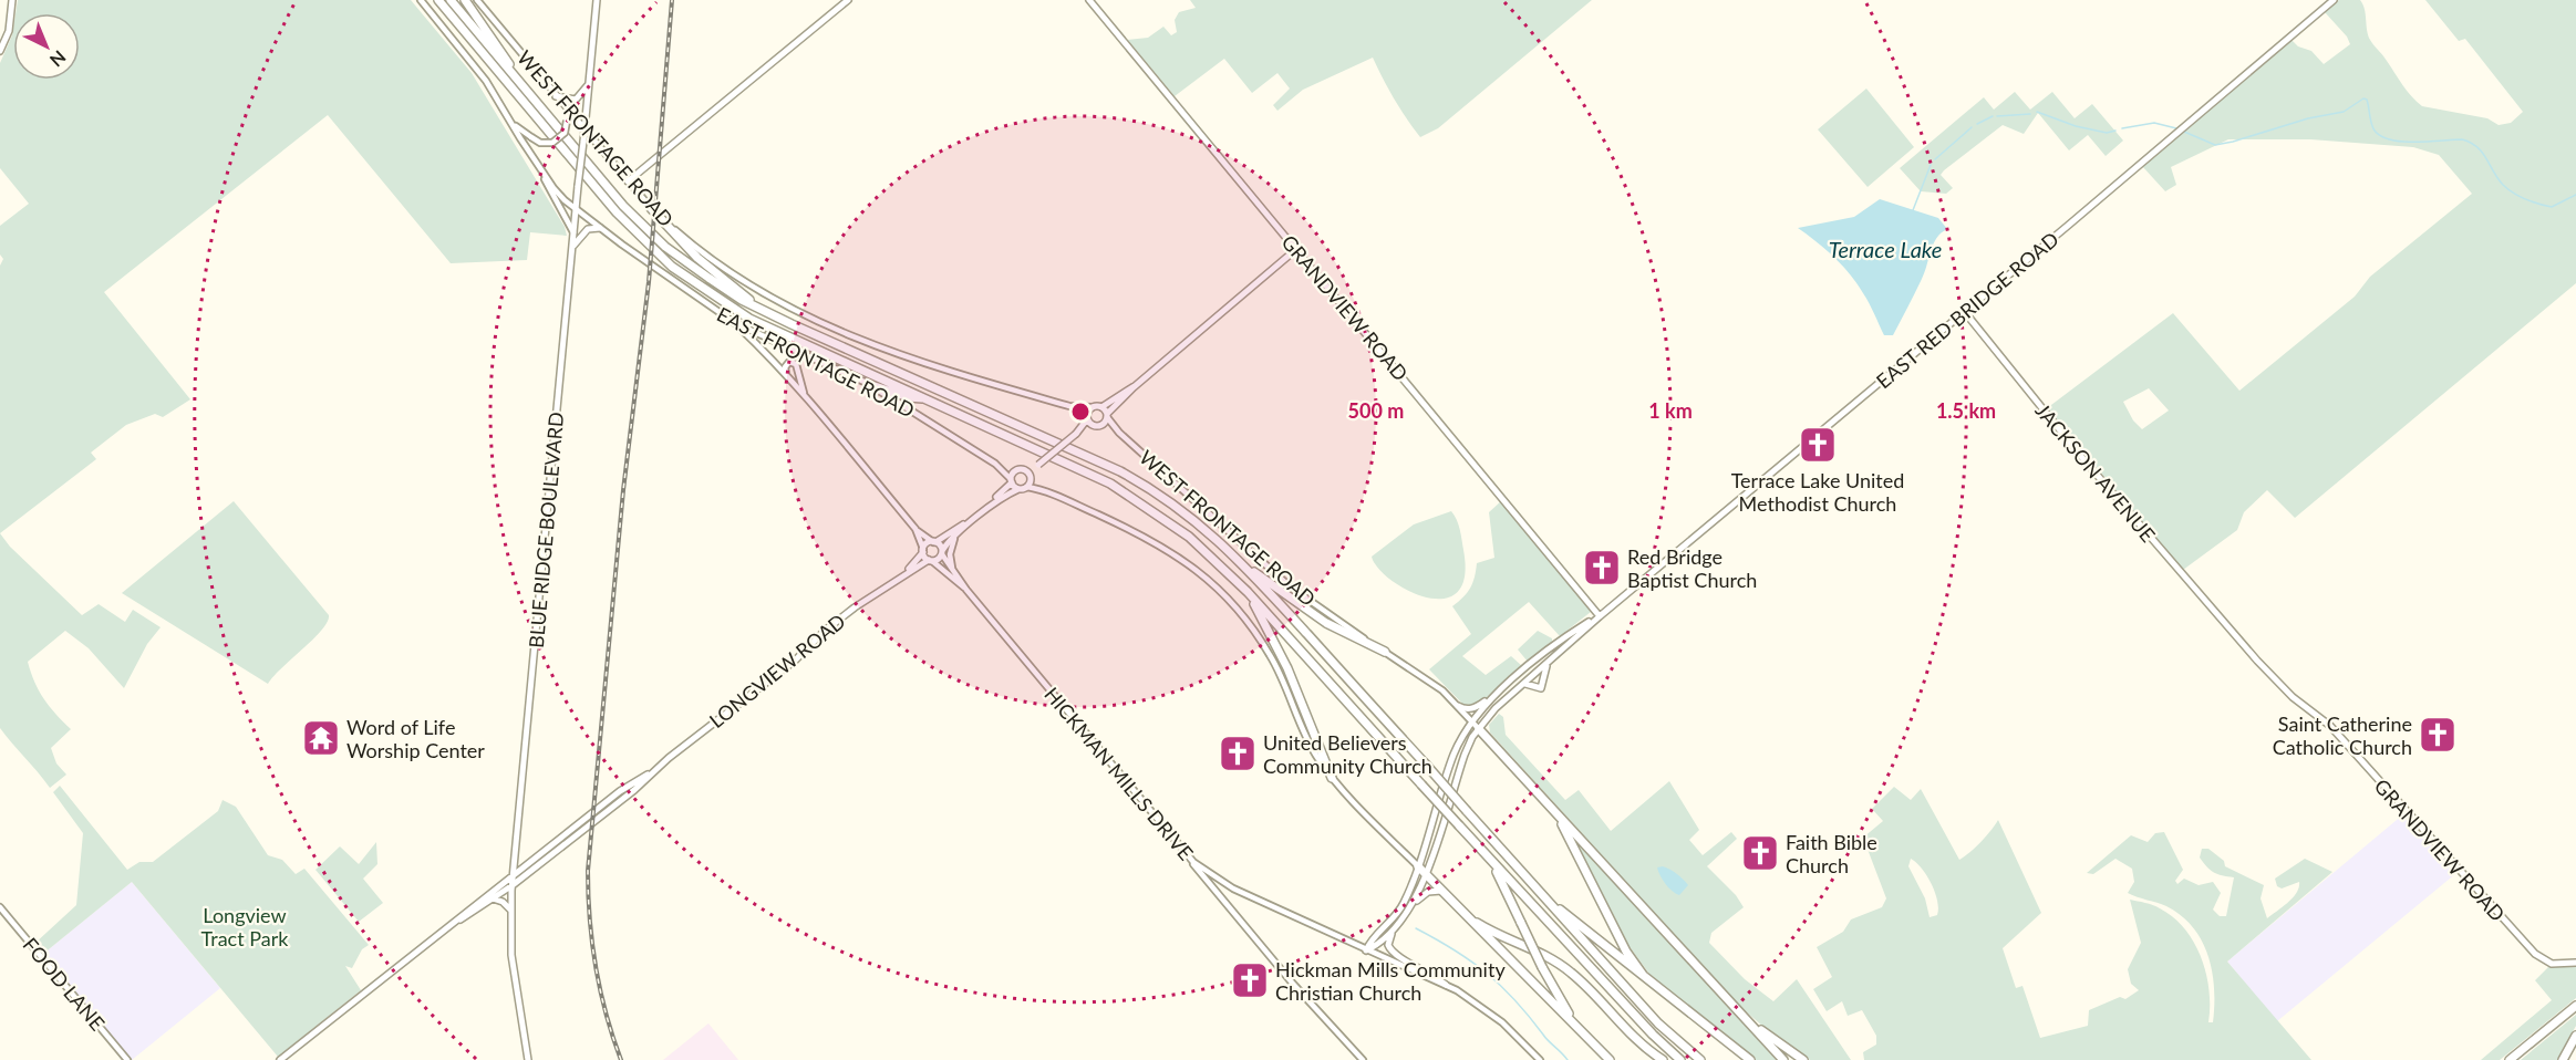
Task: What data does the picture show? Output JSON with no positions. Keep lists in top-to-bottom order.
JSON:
{
  "streets": {
    "main road": [
      "GRANDVIEW ROAD",
      "EAST RED BRIDGE ROAD",
      "JACKSON AVENUE",
      "BLUE RIDGE BOULEVARD",
      "LONGVIEW ROAD"
    ],
    "street": [
      "WEST FRONTAGE ROAD",
      "EAST FRONTAGE ROAD",
      "HICKMAN MILLS DRIVE",
      "FOOD LANE"
    ]
  },
  "crossings": [
    ["WEST FRONTAGE ROAD", "EAST RED BRIDGE ROAD"],
    ["WEST FRONTAGE ROAD", "BLUE RIDGE BOULEVARD"],
    ["GRANDVIEW ROAD", "EAST RED BRIDGE ROAD"],
    ["GRANDVIEW ROAD", "JACKSON AVENUE"],
    ["EAST RED BRIDGE ROAD", "JACKSON AVENUE"],
    ["EAST RED BRIDGE ROAD", "HICKMAN MILLS DRIVE"],
    ["EAST FRONTAGE ROAD", "BLUE RIDGE BOULEVARD"],
    ["BLUE RIDGE BOULEVARD", "LONGVIEW ROAD"],
    ["LONGVIEW ROAD", "HICKMAN MILLS DRIVE"]
  ],
  "water": ["Terrace Lake"],
  "parks": ["Longview Tract Park"],
  "places": {
    "church": [
      "Terrace Lake United Methodist Church",
      "Red Bridge Baptist Church",
      "Saint Catherine Catholic Church",
      "United Believers Community Church",
      "Faith Bible Church",
      "Hickman Mills Community Christian Church"
    ],
    "temple": ["Word of Life Worship Center"]
  },
  "north": "bottom right",
  "rings": ["500 m", "1 km", "1.5 km"]
}
